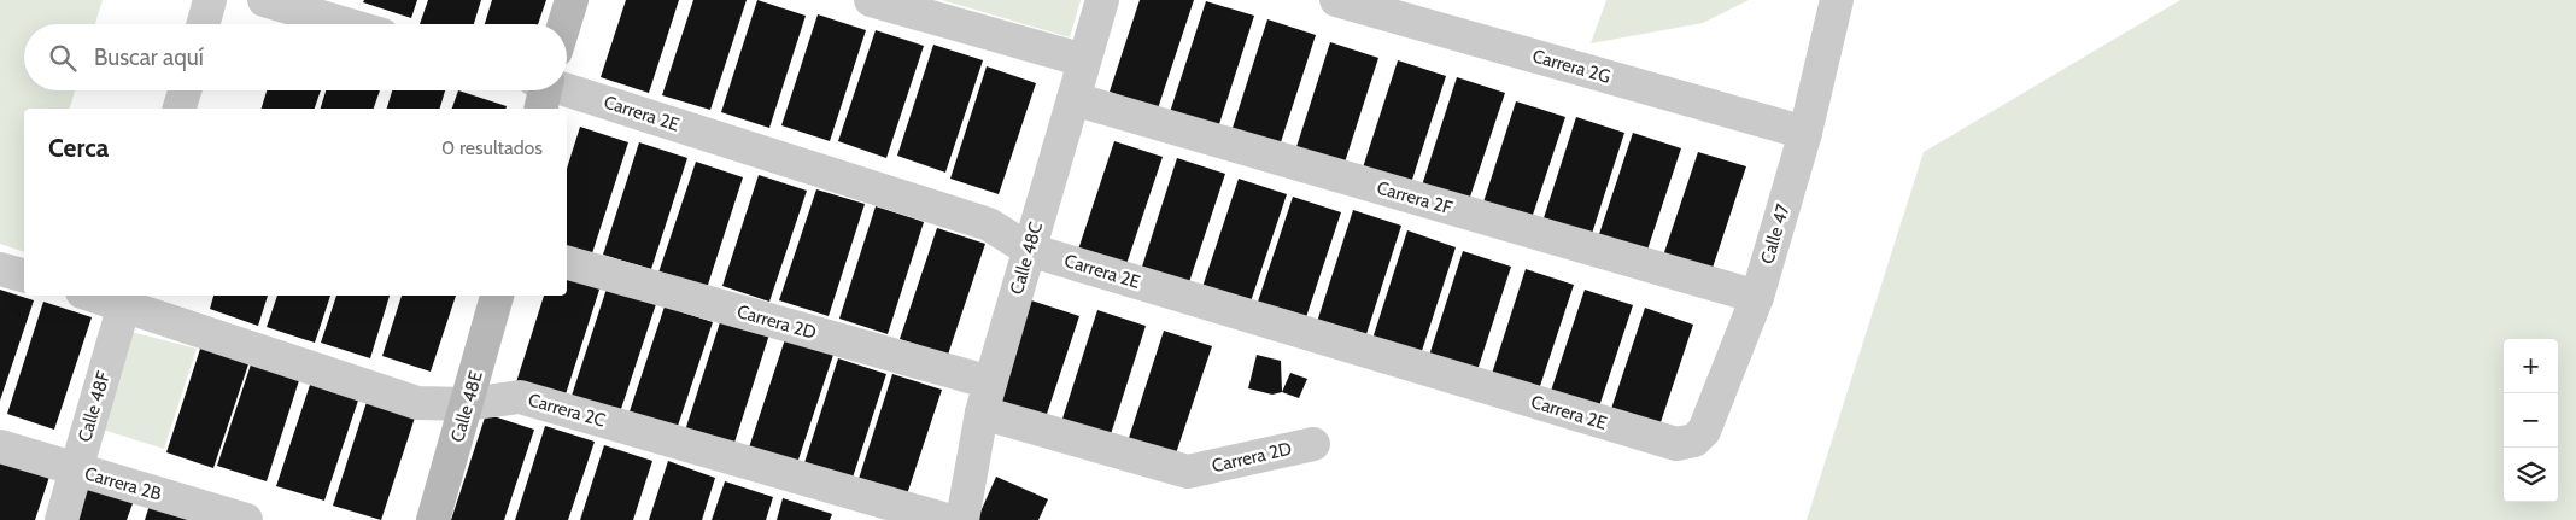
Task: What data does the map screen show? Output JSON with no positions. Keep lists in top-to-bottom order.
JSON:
{
  "streets": {
    "main road": ["Calle 48E"],
    "street": [
      "Carrera 2G",
      "Carrera 2E",
      "Carrera 2F",
      "Calle 47",
      "Calle 48C",
      "Carrera 2D",
      "Calle 48F",
      "Carrera 2C",
      "Carrera 2B"
    ]
  },
  "crossings": [
    ["Carrera 2G", "Calle 47"],
    ["Carrera 2E", "Calle 47"],
    ["Carrera 2E", "Calle 48C"],
    ["Carrera 2F", "Calle 47"],
    ["Carrera 2F", "Calle 48C"],
    ["Calle 48C", "Carrera 2D"],
    ["Calle 48F", "Carrera 2C"],
    ["Calle 48F", "Carrera 2B"],
    ["Calle 48E", "Carrera 2C"]
  ],
  "page": {
    "search": "Buscar aquí",
    "heading": ["Cerca", "0 resultados"],
    "map_buttons": ["+", "−"]
  }
}
